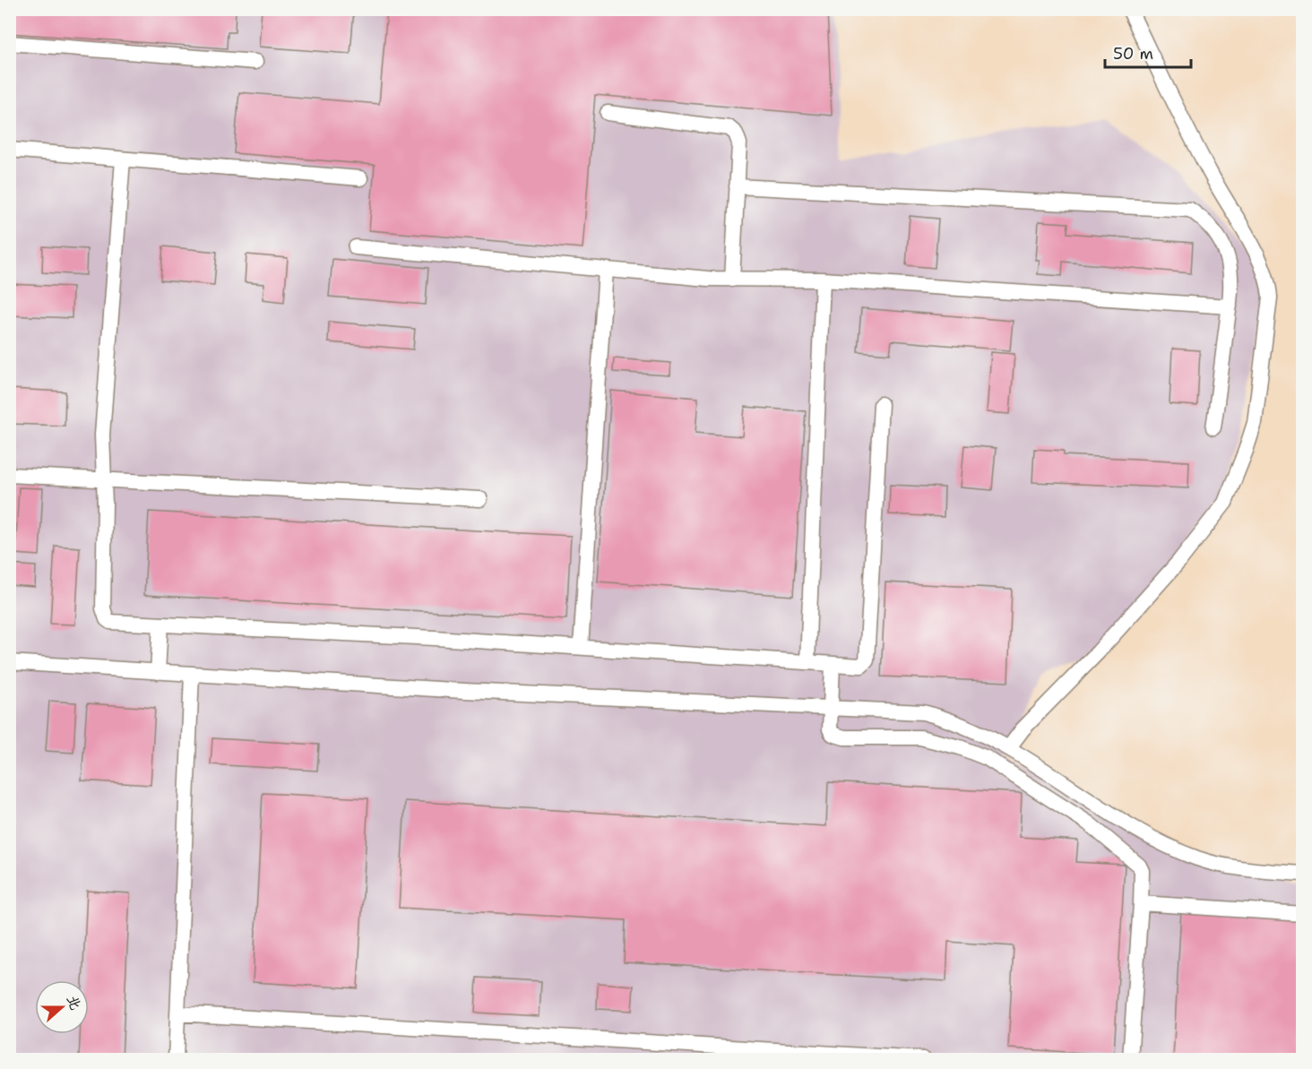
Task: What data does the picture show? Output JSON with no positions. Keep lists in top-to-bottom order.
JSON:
{
  "scale_bar": "50 m",
  "north": "right"
}
